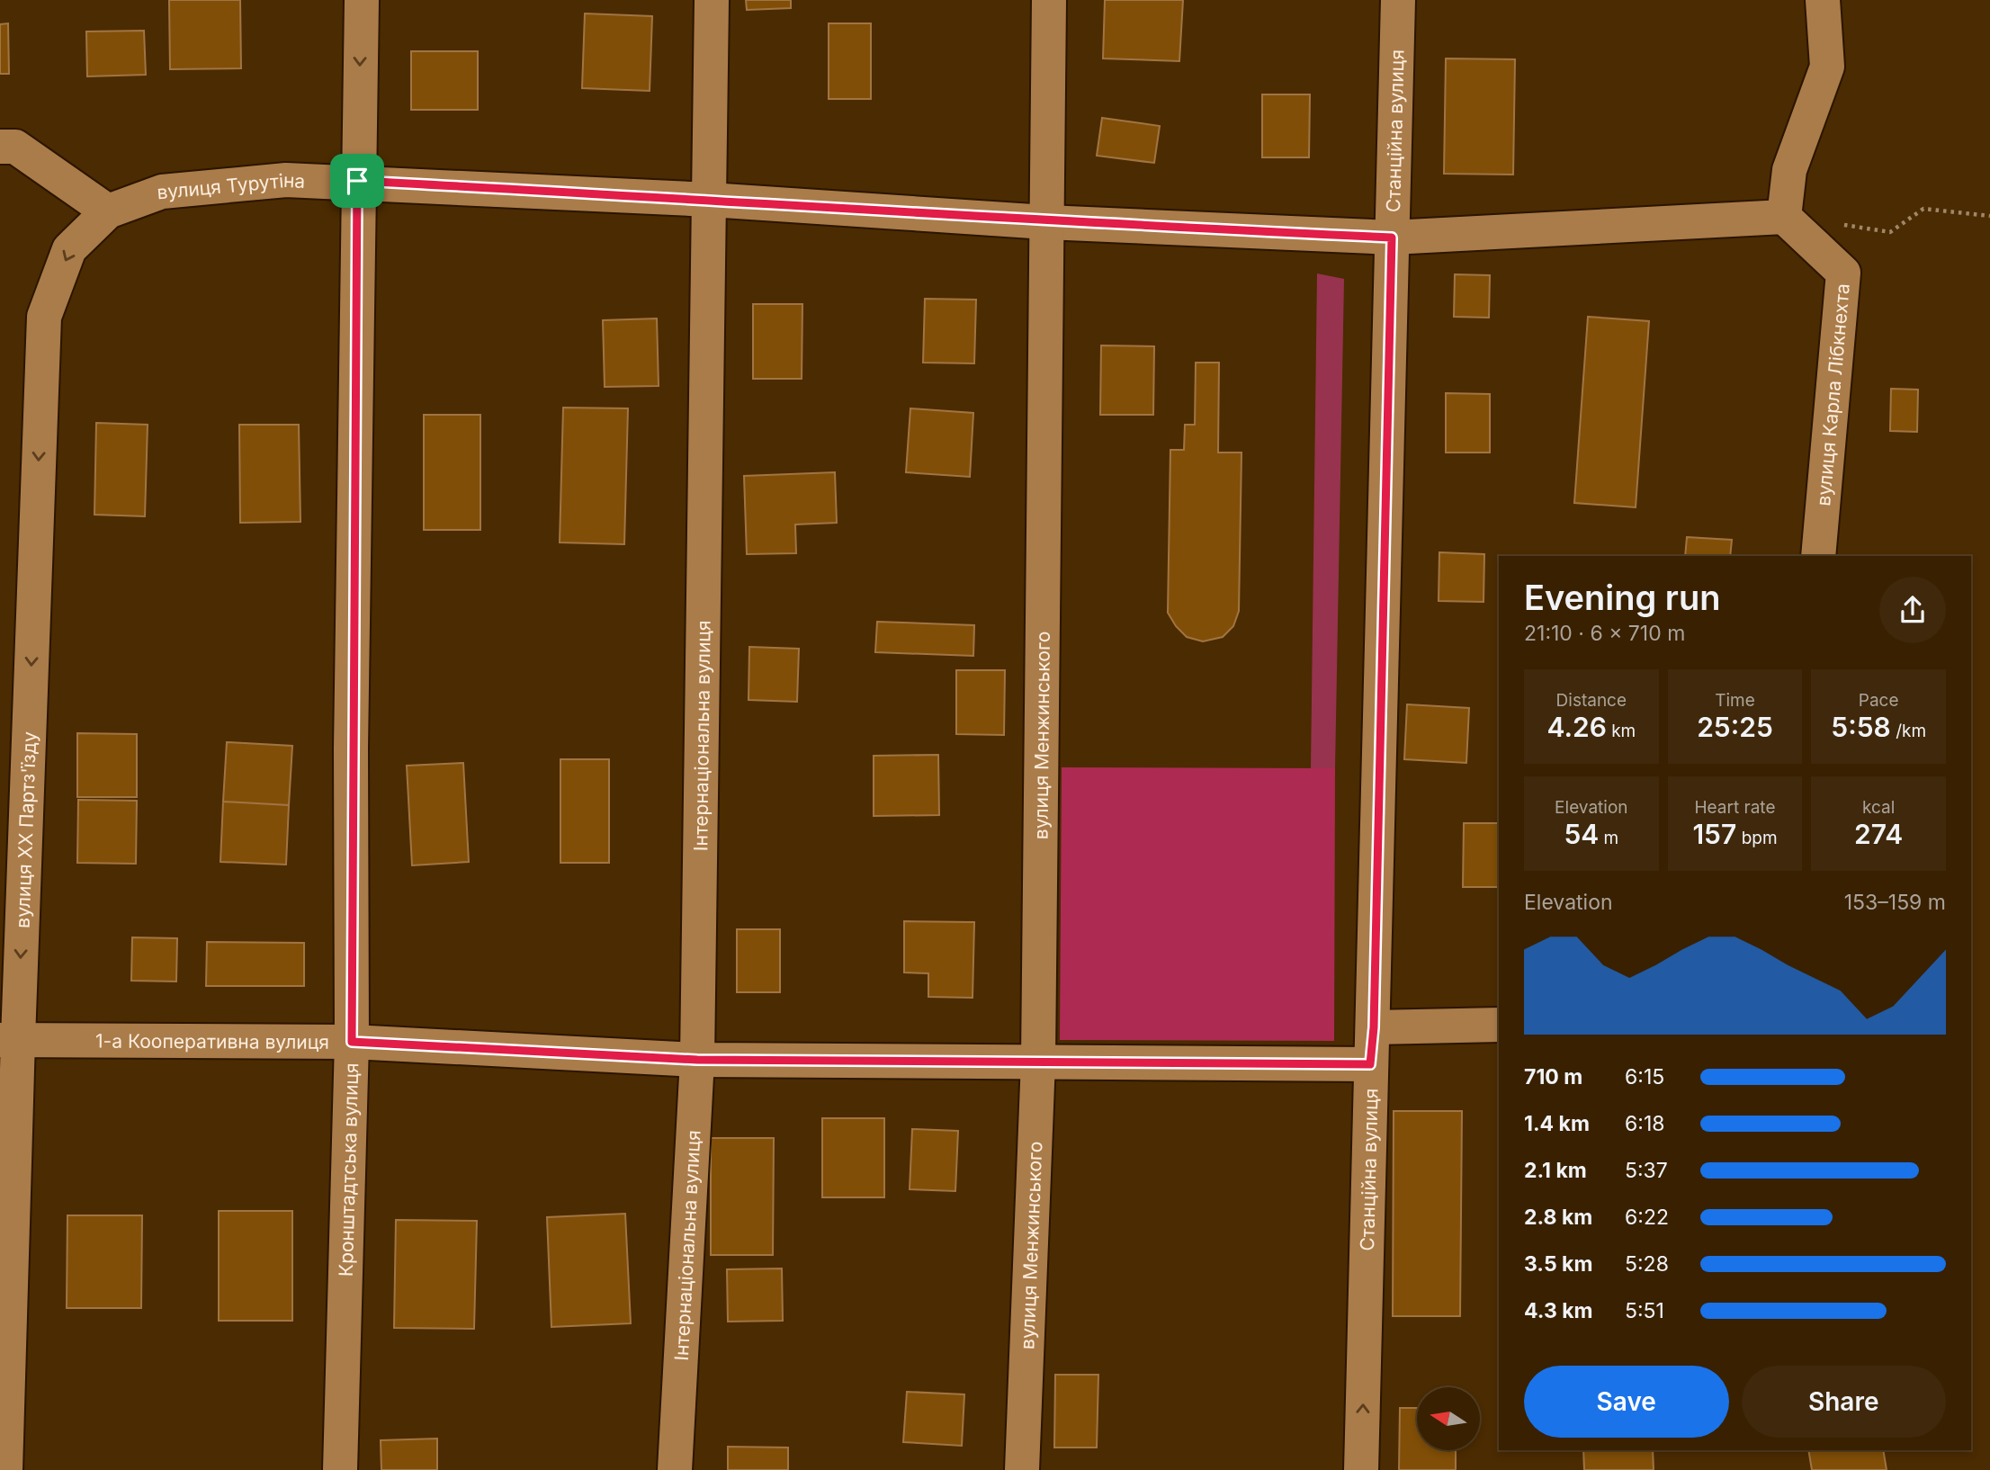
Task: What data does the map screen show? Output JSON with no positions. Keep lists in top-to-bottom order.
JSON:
{
  "streets": {
    "street": [
      "Станційна вулиця",
      "вулиця Турутіна",
      "вулиця Карла Лібкнехта",
      "Інтернаціональна вулиця",
      "вулиця Менжинського",
      "вулиця XX Партз'їзду",
      "1-а Кооперативна вулиця",
      "Кронштадтська вулиця"
    ]
  },
  "crossings": [
    ["Станційна вулиця", "вулиця Турутіна"],
    ["Станційна вулиця", "1-а Кооперативна вулиця"],
    ["вулиця Турутіна", "вулиця Карла Лібкнехта"],
    ["вулиця Турутіна", "Інтернаціональна вулиця"],
    ["вулиця Турутіна", "вулиця Менжинського"],
    ["вулиця Турутіна", "вулиця XX Партз'їзду"],
    ["вулиця Турутіна", "Кронштадтська вулиця"],
    ["Інтернаціональна вулиця", "1-а Кооперативна вулиця"],
    ["вулиця Менжинського", "1-а Кооперативна вулиця"],
    ["вулиця XX Партз'їзду", "1-а Кооперативна вулиця"],
    ["1-а Кооперативна вулиця", "Кронштадтська вулиця"]
  ],
  "one_way": ["вулиця XX Партз'їзду"],
  "north": "left",
  "page": {
    "heading": ["Evening run", "21:10 · 6 × 710 m"],
    "stats": [
      ["Distance", "4.26 km"],
      ["Time", "25:25"],
      ["Pace", "5:58 /km"],
      ["Elevation", "54 m"],
      ["Heart rate", "157 bpm"],
      ["kcal", "274"]
    ],
    "chart": ["Elevation", "153–159 m"],
    "list": [
      {
        "name": "710 m",
        "note": "6:15"
      },
      {
        "name": "1.4 km",
        "note": "6:18"
      },
      {
        "name": "2.1 km",
        "note": "5:37"
      },
      {
        "name": "2.8 km",
        "note": "6:22"
      },
      {
        "name": "3.5 km",
        "note": "5:28"
      },
      {
        "name": "4.3 km",
        "note": "5:51"
      }
    ],
    "buttons": ["Save", "Share"]
  }
}
